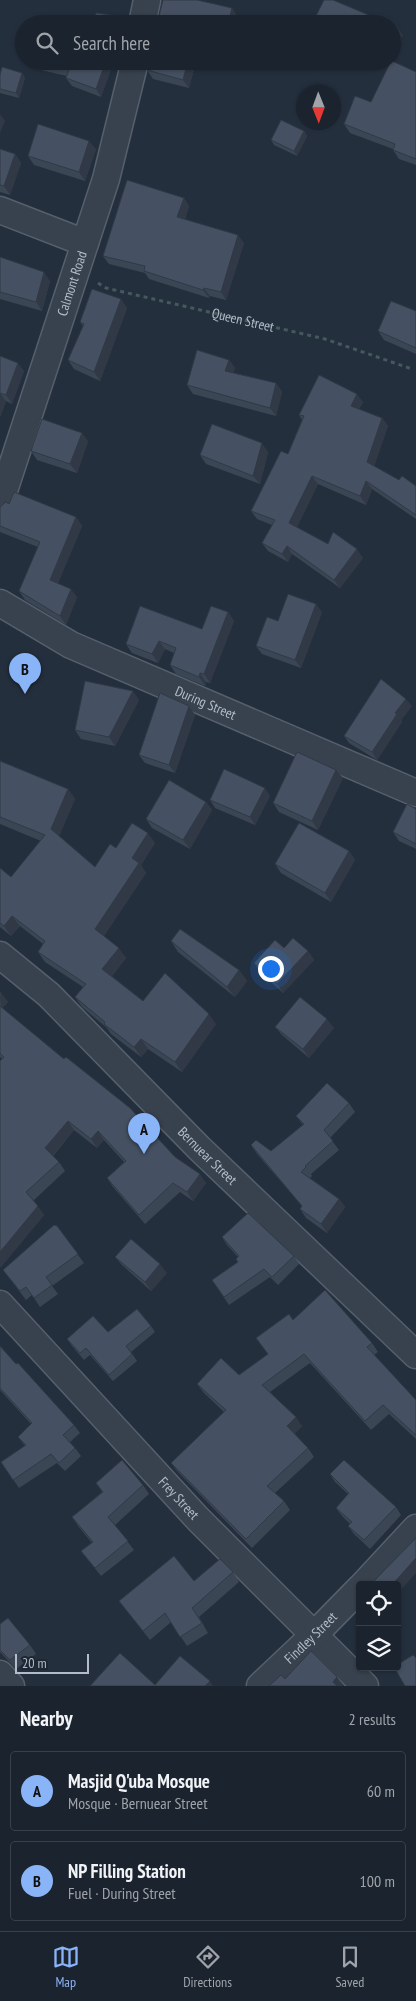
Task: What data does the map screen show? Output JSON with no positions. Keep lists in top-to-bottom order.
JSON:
{
  "streets": {
    "street": [
      "Calmont Road",
      "During Street",
      "Bernuear Street",
      "Frey Street",
      "Findley Street"
    ],
    "path": ["Queen Street"]
  },
  "crossings": [
    ["Calmont Road", "Queen Street"],
    ["Frey Street", "Findley Street"]
  ],
  "scale_bar": "20 m",
  "north": "bottom",
  "page": {
    "search": "Search here",
    "pins": ["B", "A"],
    "scale": "20 m",
    "heading": ["Nearby", "2 results"],
    "list": [
      {
        "mark": "A",
        "name": "Masjid Q'uba Mosque",
        "note": "Mosque · Bernuear Street",
        "value": "60 m"
      },
      {
        "mark": "B",
        "name": "NP Filling Station",
        "note": "Fuel · During Street",
        "value": "100 m"
      }
    ],
    "nav": ["Map", "Directions", "Saved"]
  }
}
